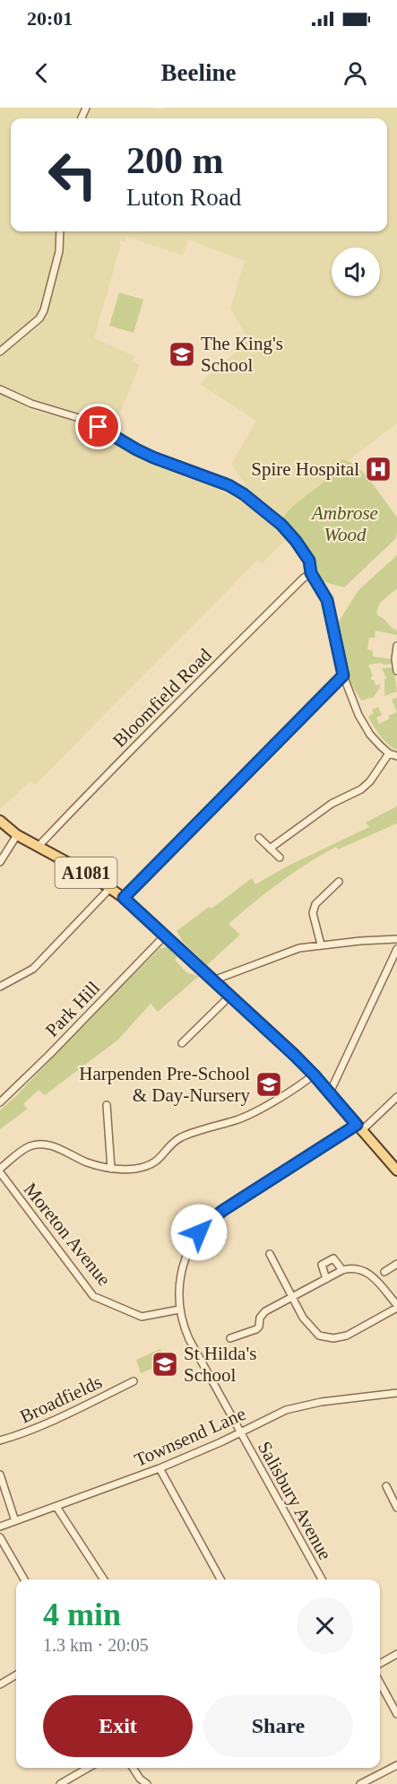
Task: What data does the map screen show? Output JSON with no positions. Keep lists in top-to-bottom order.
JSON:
{
  "streets": {
    "main road": ["A1081"],
    "street": [
      "Bloomfield Road",
      "Park Hill",
      "Moreton Avenue",
      "Broadfields",
      "Townsend Lane",
      "Salisbury Avenue"
    ]
  },
  "crossings": [
    ["Bloomfield Road", "A1081"],
    ["A1081", "Park Hill"],
    ["A1081", "Salisbury Avenue"],
    ["Moreton Avenue", "Salisbury Avenue"],
    ["Townsend Lane", "Salisbury Avenue"]
  ],
  "parks": ["Ambrose Wood"],
  "places": {
    "school or university": ["The King's School", "Harpenden Pre-School & Day-Nursery", "St Hilda's School"],
    "hospital": ["Spire Hospital"]
  },
  "page": {
    "status": "20:01",
    "header": "Beeline",
    "turn": ["200 m", "Luton Road"],
    "heading": ["4 min", "1.3 km · 20:05"],
    "buttons": ["Exit", "Share"]
  }
}
